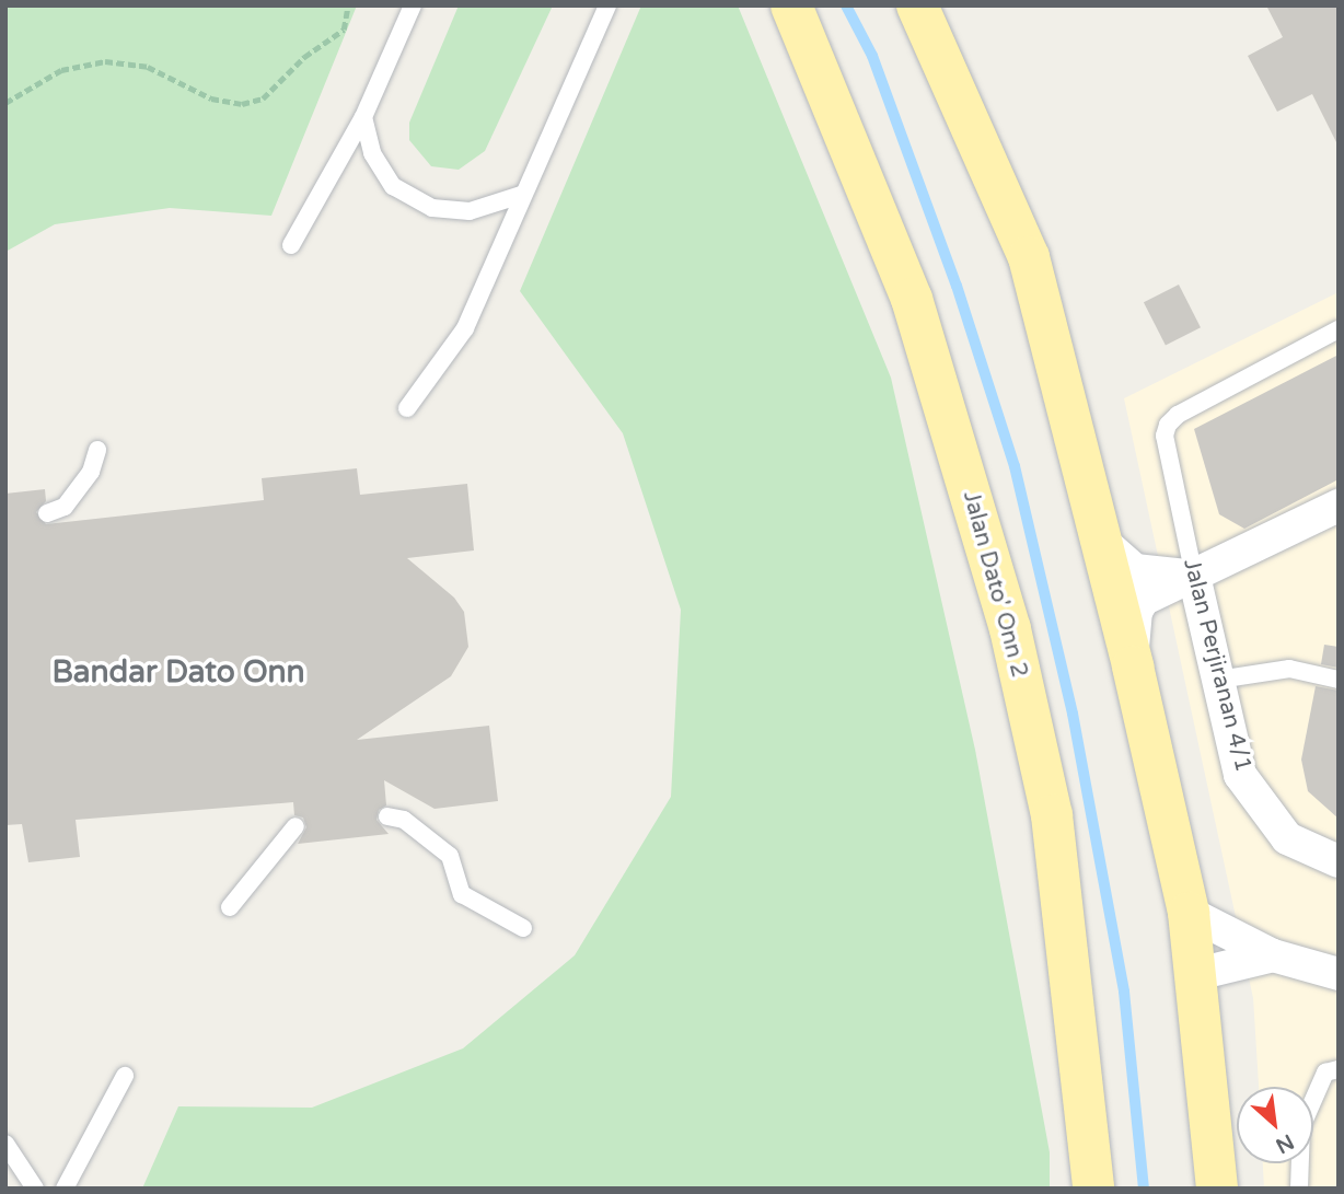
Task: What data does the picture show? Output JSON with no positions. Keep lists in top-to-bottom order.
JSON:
{
  "streets": {
    "main road": ["Jalan Dato' Onn 2"],
    "street": ["Jalan Perjiranan 4/1"]
  },
  "districts": ["Bandar Dato Onn"],
  "north": "bottom right"
}
